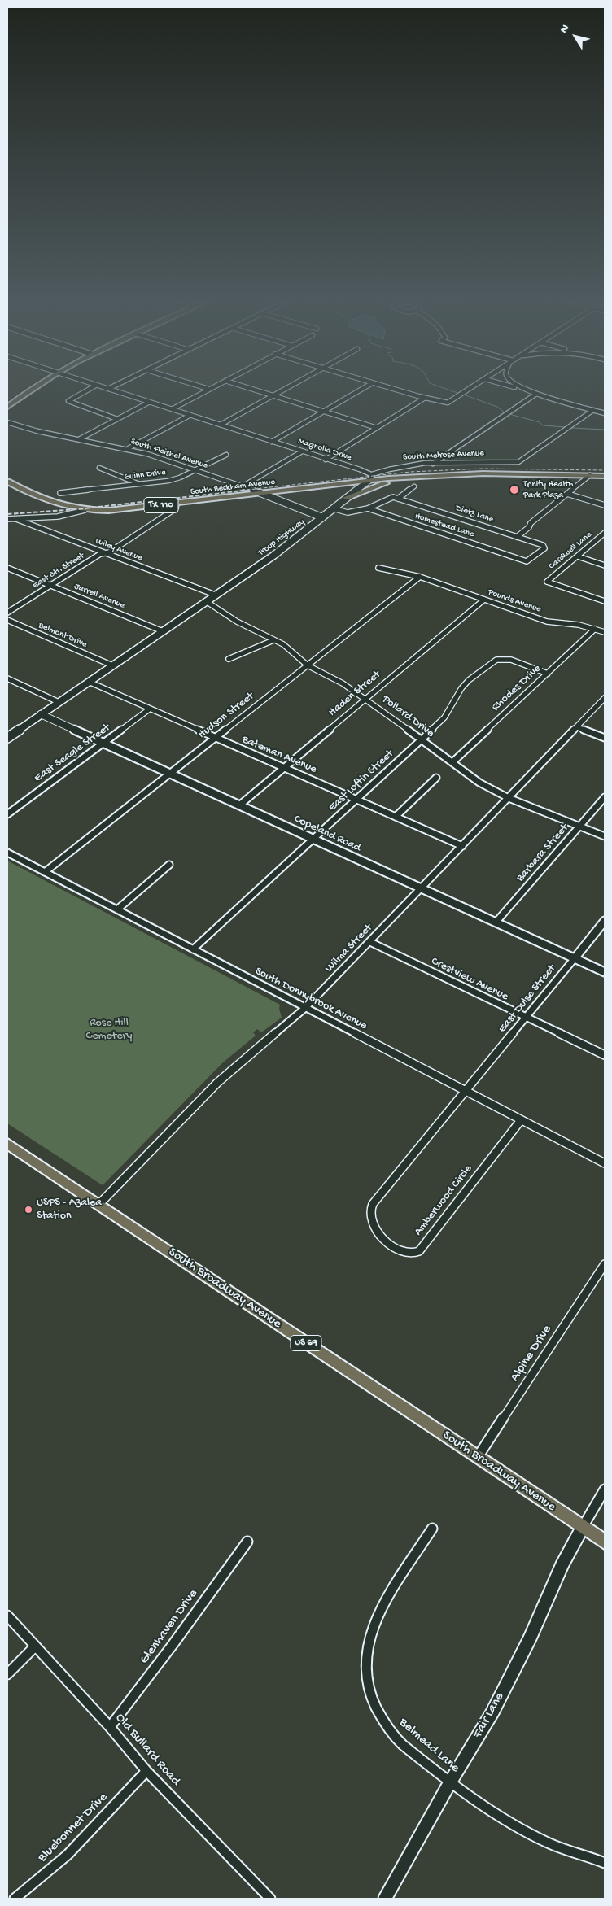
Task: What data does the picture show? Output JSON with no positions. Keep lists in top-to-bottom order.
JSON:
{
  "streets": {
    "main road": [
      "South Beckham Avenue",
      "TX 110",
      "Troup Highway",
      "South Broadway Avenue",
      "US 69"
    ],
    "street": [
      "Magnolia Drive",
      "South Fleishel Avenue",
      "South Melrose Avenue",
      "Guinn Drive",
      "Dietz Lane",
      "Homestead Lane",
      "Wiley Avenue",
      "Cardwell Lane",
      "East 8th Street",
      "Jarrell Avenue",
      "Pounds Avenue",
      "Belmont Drive",
      "Rhodes Drive",
      "Haden Street",
      "Hudson Street",
      "Pollard Drive",
      "East Seagle Street",
      "Bateman Avenue",
      "East Loftin Street",
      "Copeland Road",
      "Barbara Street",
      "Wilma Street",
      "Crestview Avenue",
      "South Donnybrook Avenue",
      "East Dulse Street",
      "Amberwood Circle",
      "Alpine Drive",
      "Glenhaven Drive",
      "Fair Lane",
      "Belmead Lane",
      "Old Bullard Road",
      "Bluebonnet Drive"
    ]
  },
  "crossings": [
    ["Magnolia Drive", "South Melrose Avenue"],
    ["Magnolia Drive", "South Beckham Avenue"],
    ["Magnolia Drive", "TX 110"],
    ["Magnolia Drive", "Troup Highway"],
    ["South Fleishel Avenue", "Guinn Drive"],
    ["South Fleishel Avenue", "South Beckham Avenue"],
    ["South Fleishel Avenue", "Troup Highway"],
    ["South Melrose Avenue", "South Beckham Avenue"],
    ["South Melrose Avenue", "TX 110"],
    ["South Melrose Avenue", "Troup Highway"],
    ["South Beckham Avenue", "TX 110"],
    ["South Beckham Avenue", "Troup Highway"],
    ["South Beckham Avenue", "East 8th Street"],
    ["TX 110", "Troup Highway"],
    ["Dietz Lane", "Homestead Lane"],
    ["Homestead Lane", "Troup Highway"],
    ["Troup Highway", "Wiley Avenue"],
    ["Troup Highway", "Jarrell Avenue"],
    ["Troup Highway", "Belmont Drive"],
    ["Troup Highway", "Pollard Drive"],
    ["Troup Highway", "Bateman Avenue"],
    ["Troup Highway", "Copeland Road"],
    ["Wiley Avenue", "East 8th Street"],
    ["East 8th Street", "Jarrell Avenue"],
    ["Pounds Avenue", "Rhodes Drive"],
    ["Pounds Avenue", "Haden Street"],
    ["Pounds Avenue", "Hudson Street"],
    ["Rhodes Drive", "Pollard Drive"],
    ["Rhodes Drive", "East Loftin Street"],
    ["Haden Street", "Pollard Drive"],
    ["Haden Street", "Bateman Avenue"],
    ["Haden Street", "Copeland Road"],
    ["Hudson Street", "Pollard Drive"],
    ["Hudson Street", "Bateman Avenue"],
    ["Hudson Street", "Copeland Road"],
    ["Hudson Street", "South Donnybrook Avenue"],
    ["Pollard Drive", "East Loftin Street"],
    ["Pollard Drive", "Barbara Street"],
    ["Pollard Drive", "Wilma Street"],
    ["East Seagle Street", "Bateman Avenue"],
    ["East Seagle Street", "Copeland Road"],
    ["Bateman Avenue", "East Loftin Street"],
    ["Bateman Avenue", "Wilma Street"],
    ["East Loftin Street", "Copeland Road"],
    ["East Loftin Street", "South Donnybrook Avenue"],
    ["Copeland Road", "Barbara Street"],
    ["Copeland Road", "Wilma Street"],
    ["Copeland Road", "East Dulse Street"],
    ["Wilma Street", "Crestview Avenue"],
    ["Wilma Street", "South Donnybrook Avenue"],
    ["Wilma Street", "South Broadway Avenue"],
    ["Crestview Avenue", "East Dulse Street"],
    ["South Donnybrook Avenue", "East Dulse Street"],
    ["South Donnybrook Avenue", "Amberwood Circle"],
    ["East Dulse Street", "Amberwood Circle"],
    ["South Broadway Avenue", "Alpine Drive"],
    ["South Broadway Avenue", "Fair Lane"],
    ["Glenhaven Drive", "Old Bullard Road"],
    ["Fair Lane", "Belmead Lane"],
    ["Old Bullard Road", "Bluebonnet Drive"]
  ],
  "parks": ["Rose Hill Cemetery"],
  "places": ["Trinity Health Park Plaza", "USPS - Azalea Station"],
  "north": "top left"
}
